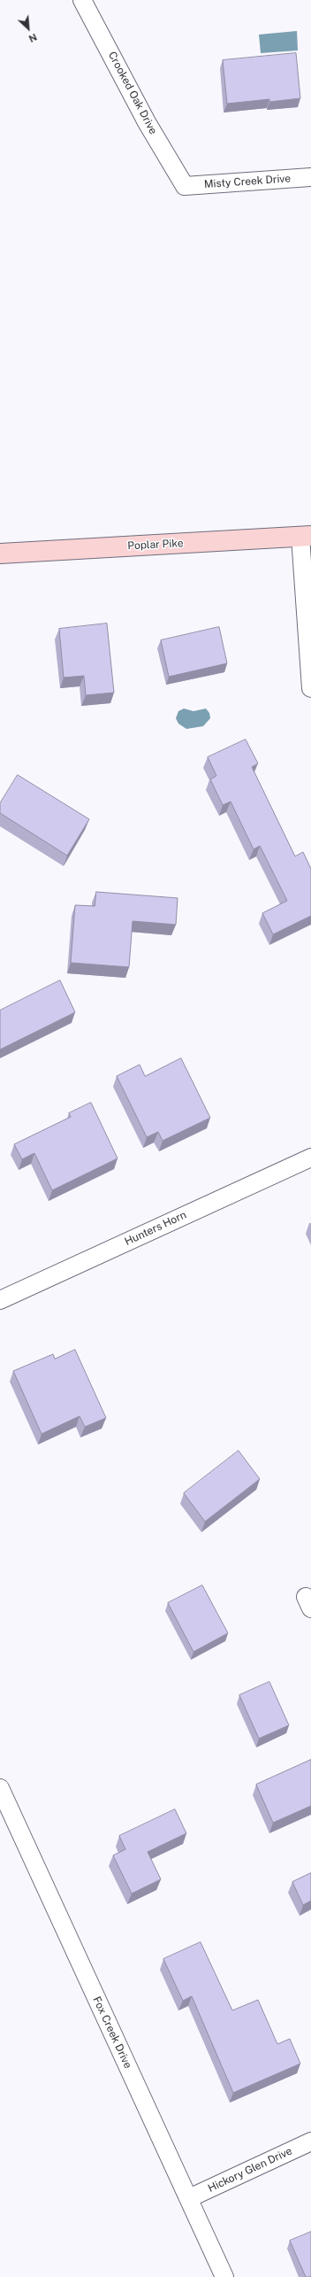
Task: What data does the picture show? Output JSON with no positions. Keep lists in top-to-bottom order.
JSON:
{
  "streets": {
    "main road": ["Poplar Pike"],
    "street": [
      "Crooked Oak Drive",
      "Misty Creek Drive",
      "Hunters Horn",
      "Fox Creek Drive",
      "Hickory Glen Drive"
    ]
  },
  "crossings": [
    ["Crooked Oak Drive", "Misty Creek Drive"],
    ["Fox Creek Drive", "Hickory Glen Drive"]
  ],
  "north": "bottom right"
}
